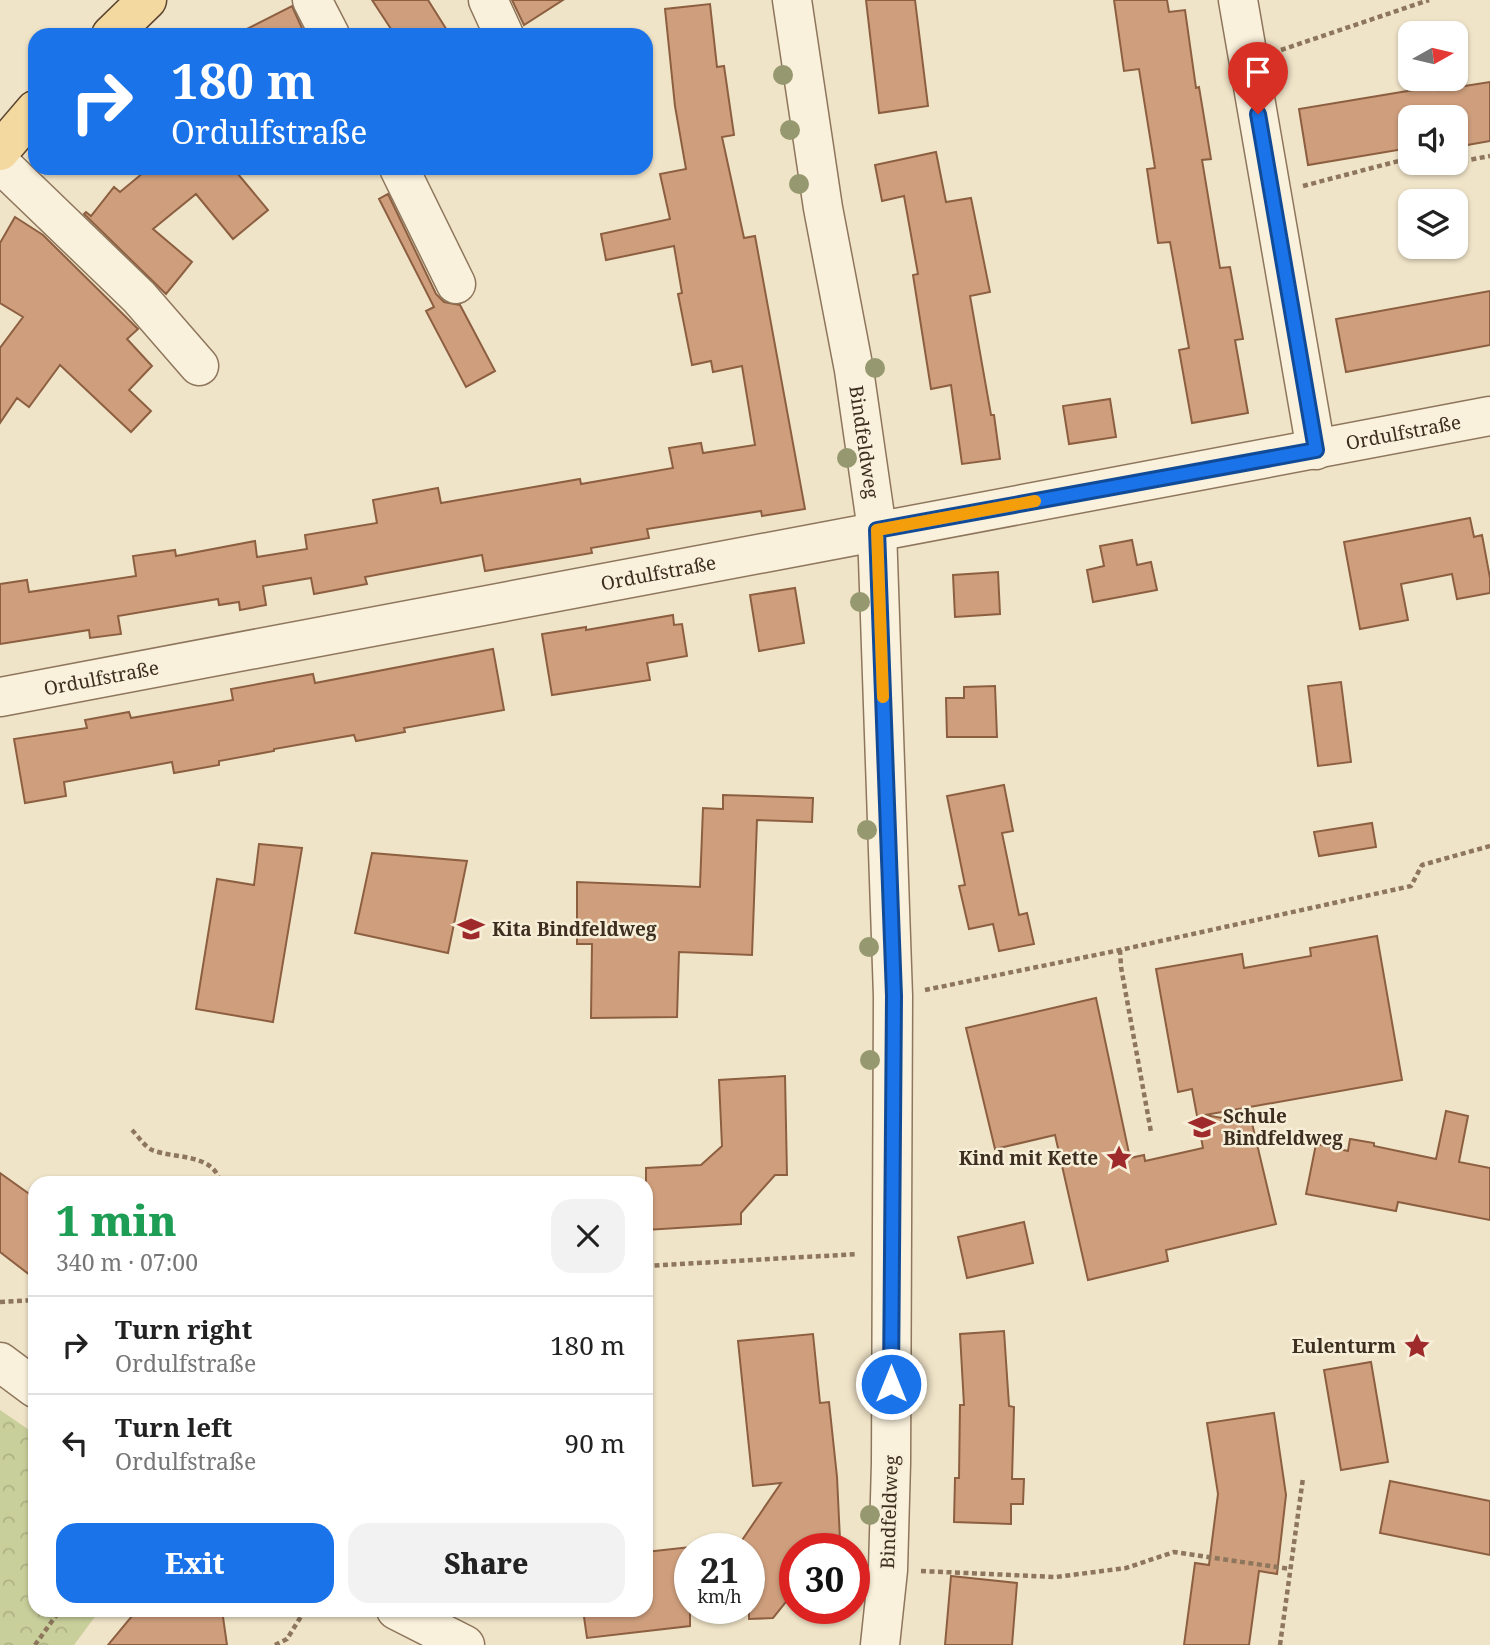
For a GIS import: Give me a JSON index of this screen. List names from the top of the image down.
{
  "streets": {
    "street": ["Ordulfstraße", "Bindfeldweg"]
  },
  "crossings": [
    ["Ordulfstraße", "Bindfeldweg"]
  ],
  "places": {
    "school or university": ["Kita Bindfeldweg", "Schule Bindfeldweg"],
    "place": ["Kind mit Kette", "Eulenturm"]
  },
  "north": "right",
  "page": {
    "turn": ["180 m", "Ordulfstraße"],
    "heading": ["1 min", "340 m · 07:00"],
    "list": [
      {
        "name": "Turn right",
        "note": "Ordulfstraße",
        "value": "180 m"
      },
      {
        "name": "Turn left",
        "note": "Ordulfstraße",
        "value": "90 m"
      }
    ],
    "buttons": ["Exit", "Share"],
    "speed": "21 km/h",
    "limit": "30"
  }
}
